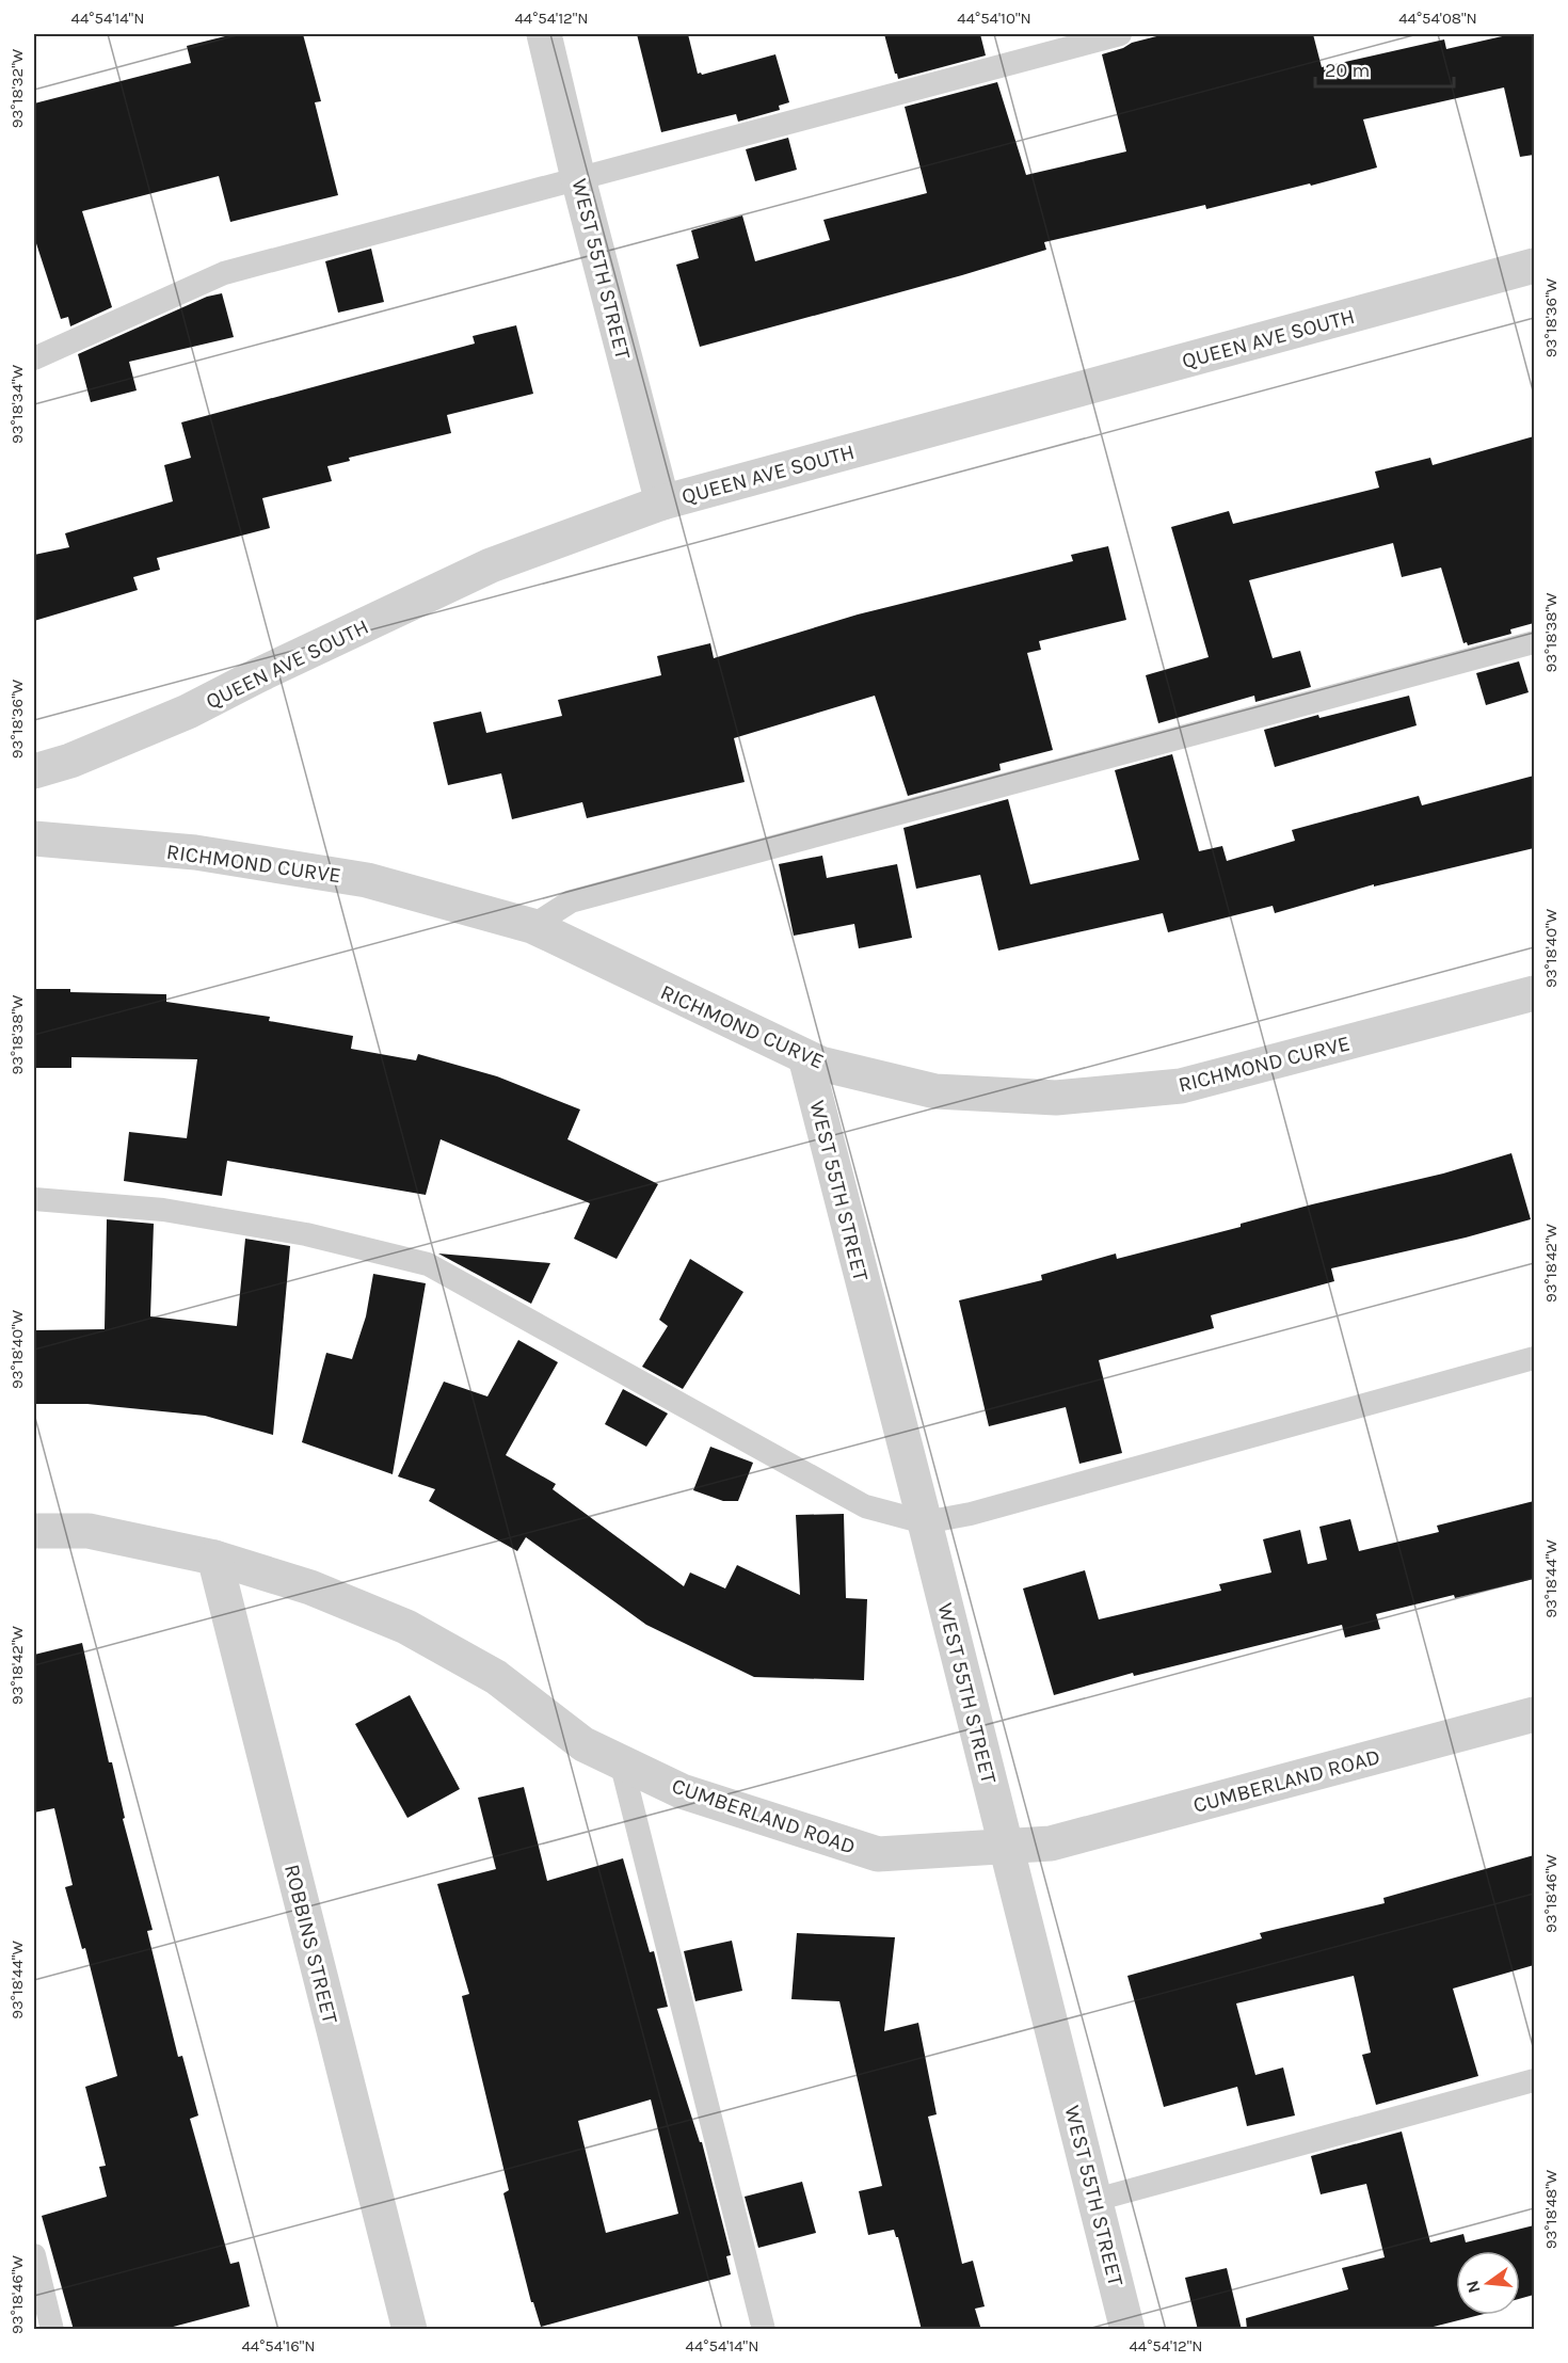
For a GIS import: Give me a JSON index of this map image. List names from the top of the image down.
{
  "streets": {
    "street": [
      "WEST 55TH STREET",
      "QUEEN AVE SOUTH",
      "RICHMOND CURVE",
      "CUMBERLAND ROAD",
      "ROBBINS STREET"
    ]
  },
  "crossings": [
    ["WEST 55TH STREET", "QUEEN AVE SOUTH"],
    ["WEST 55TH STREET", "RICHMOND CURVE"],
    ["WEST 55TH STREET", "CUMBERLAND ROAD"],
    ["CUMBERLAND ROAD", "ROBBINS STREET"]
  ],
  "scale_bar": "20 m",
  "north": "left",
  "coordinates": [
    "44°54'14\"N",
    "44°54'12\"N",
    "44°54'10\"N",
    "44°54'08\"N",
    "93°18'32\"W",
    "93°18'36\"W",
    "93°18'34\"W",
    "93°18'38\"W",
    "93°18'40\"W",
    "93°18'42\"W",
    "93°18'44\"W",
    "93°18'46\"W",
    "93°18'48\"W",
    "44°54'16\"N"
  ]
}
